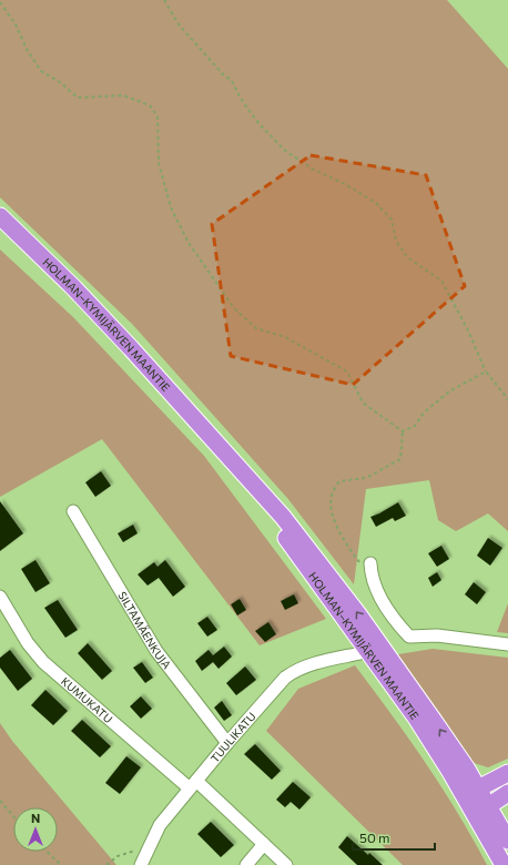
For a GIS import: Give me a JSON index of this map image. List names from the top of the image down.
{
  "streets": {
    "highway": ["HOLMAN–KYMIJÄRVEN MAANTIE"],
    "street": ["SILTAMÄENKUJA", "KUMUKATU", "TUULIKATU"]
  },
  "crossings": [
    ["SILTAMÄENKUJA", "TUULIKATU"],
    ["KUMUKATU", "TUULIKATU"]
  ],
  "scale_bar": "50 m",
  "north": "top"
}
